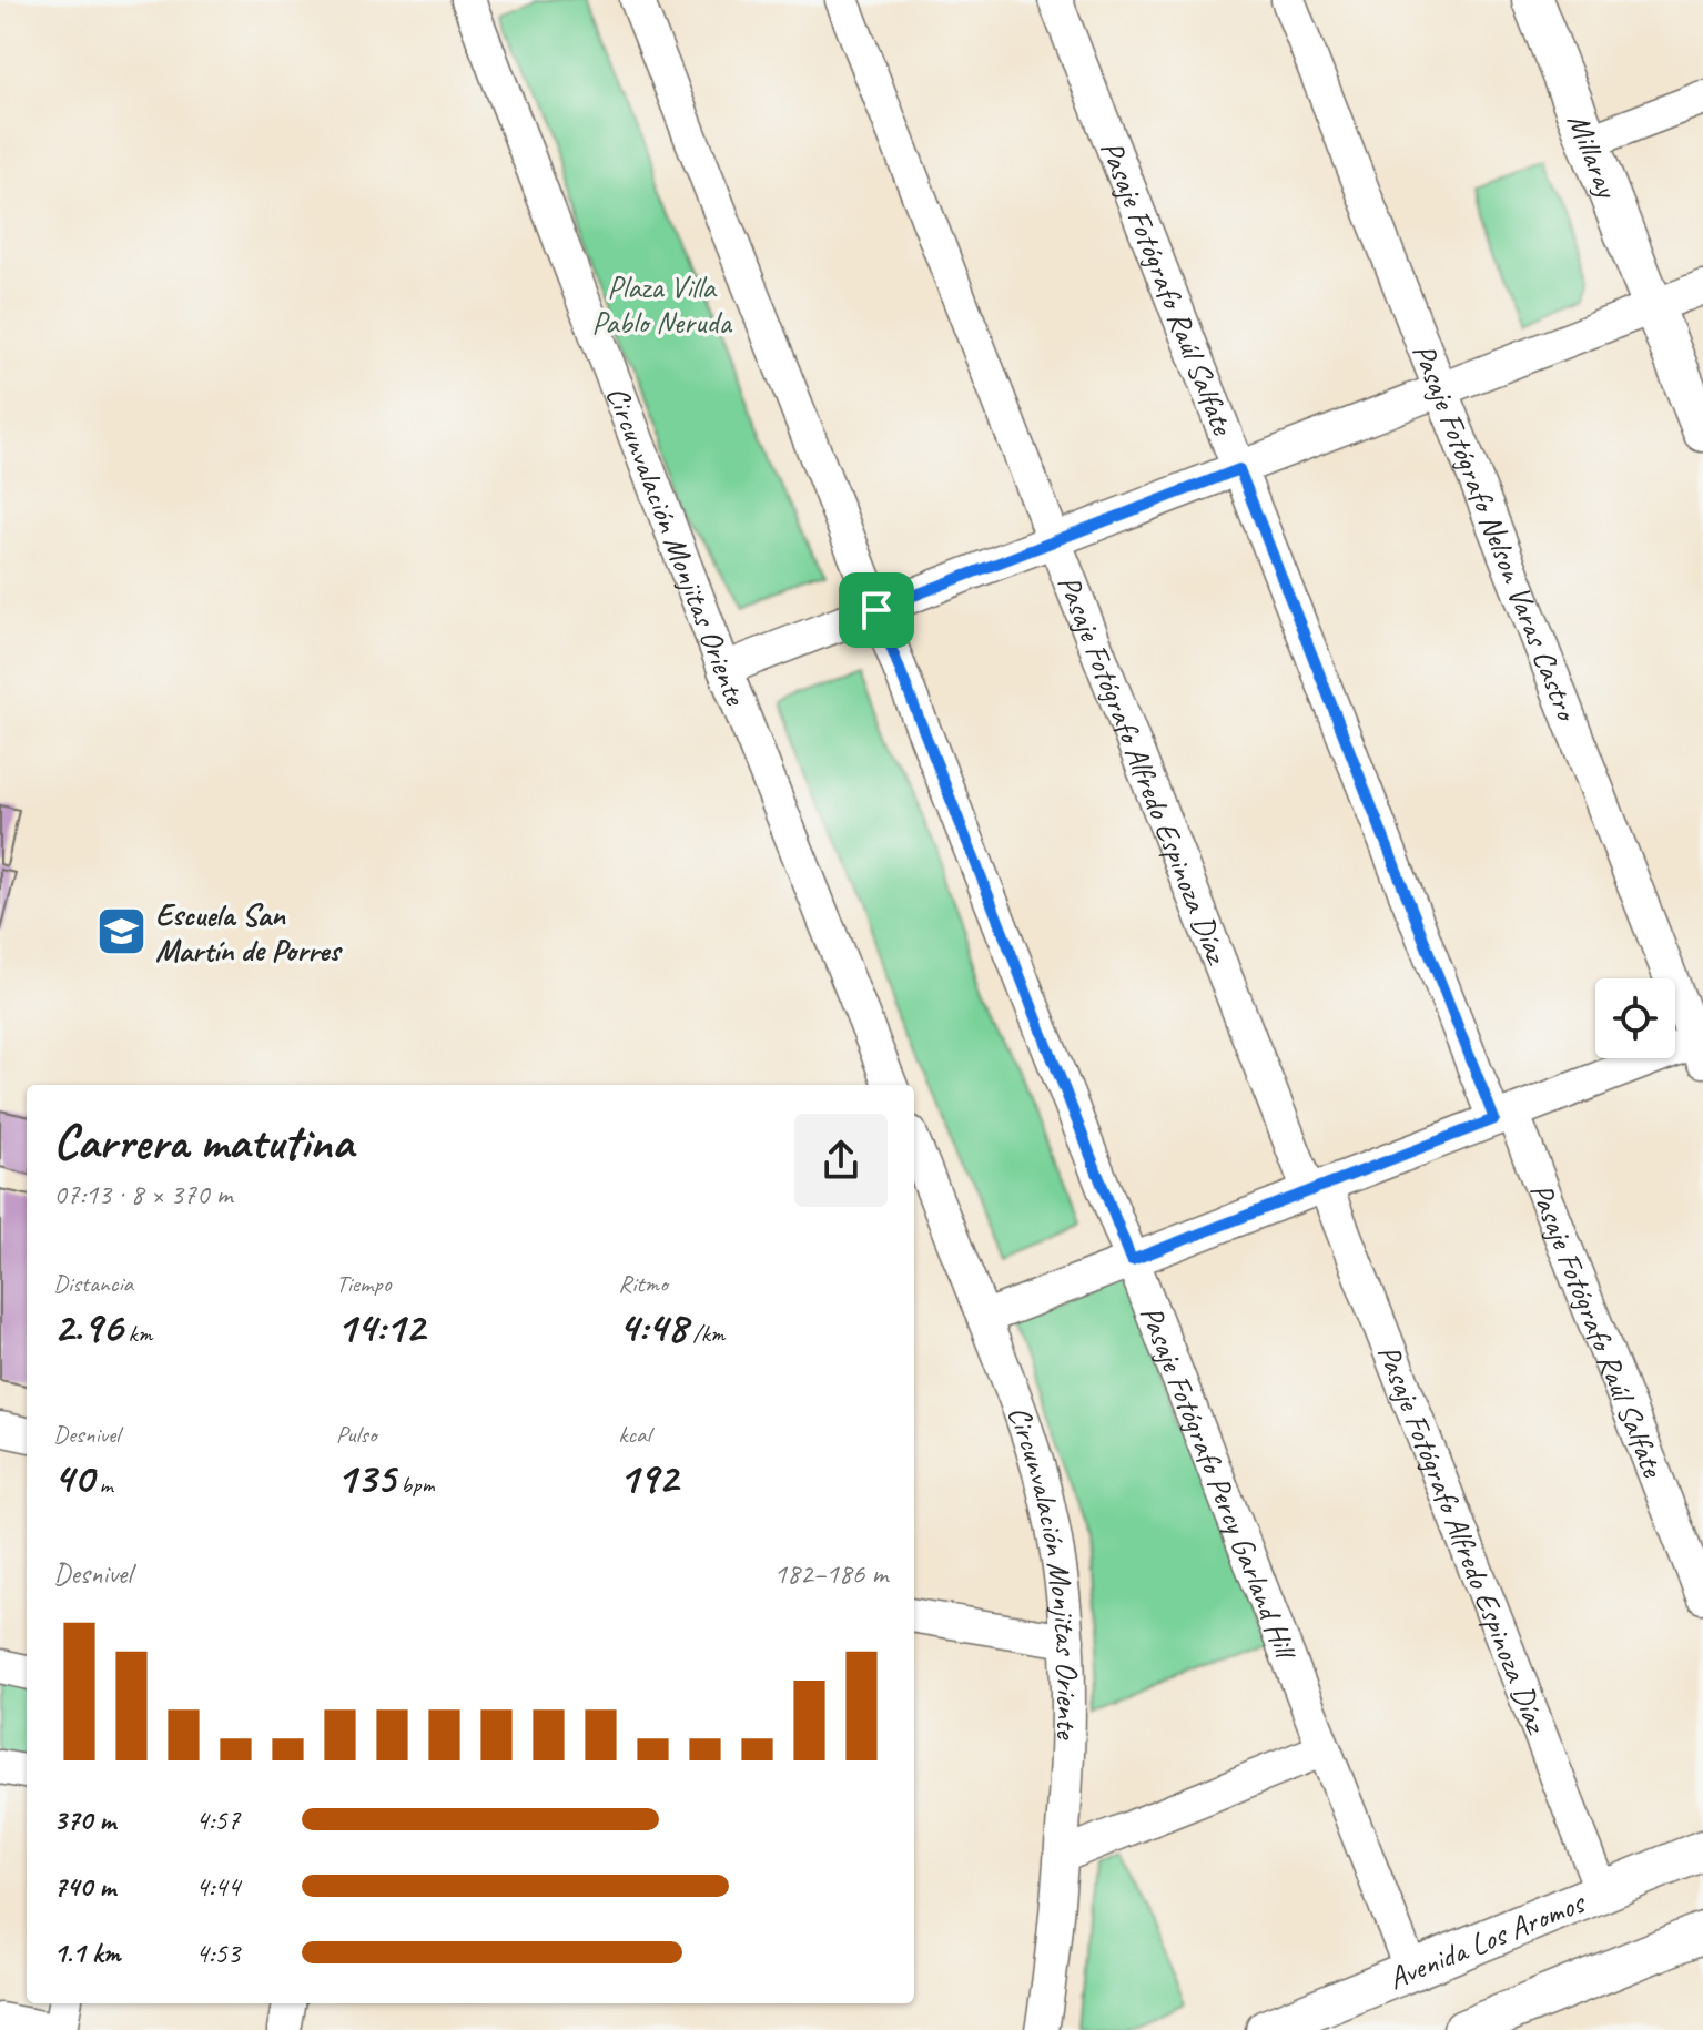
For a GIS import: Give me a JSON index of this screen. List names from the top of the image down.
{
  "streets": {
    "street": [
      "Millaray",
      "Pasaje Fotógrafo Raúl Salfate",
      "Pasaje Fotógrafo Nelson Varas Castro",
      "Circunvalación Monjitas Oriente",
      "Pasaje Fotógrafo Alfredo Espinoza Díaz",
      "Pasaje Fotógrafo Percy Garland Hill",
      "Avenida Los Aromos"
    ]
  },
  "crossings": [
    ["Pasaje Fotógrafo Alfredo Espinoza Díaz", "Avenida Los Aromos"],
    ["Pasaje Fotógrafo Percy Garland Hill", "Avenida Los Aromos"]
  ],
  "parks": ["Plaza Villa Pablo Neruda"],
  "places": {
    "school or university": ["Escuela San Martín de Porres"]
  },
  "page": {
    "heading": ["Carrera matutina", "07:13 · 8 × 370 m"],
    "stats": [
      ["Distancia", "2.96 km"],
      ["Tiempo", "14:12"],
      ["Ritmo", "4:48 /km"],
      ["Desnivel", "40 m"],
      ["Pulso", "135 bpm"],
      ["kcal", "192"]
    ],
    "chart": ["Desnivel", "182–186 m"],
    "list": [
      {
        "name": "370 m",
        "note": "4:57"
      },
      {
        "name": "740 m",
        "note": "4:44"
      },
      {
        "name": "1.1 km",
        "note": "4:53"
      }
    ]
  }
}
